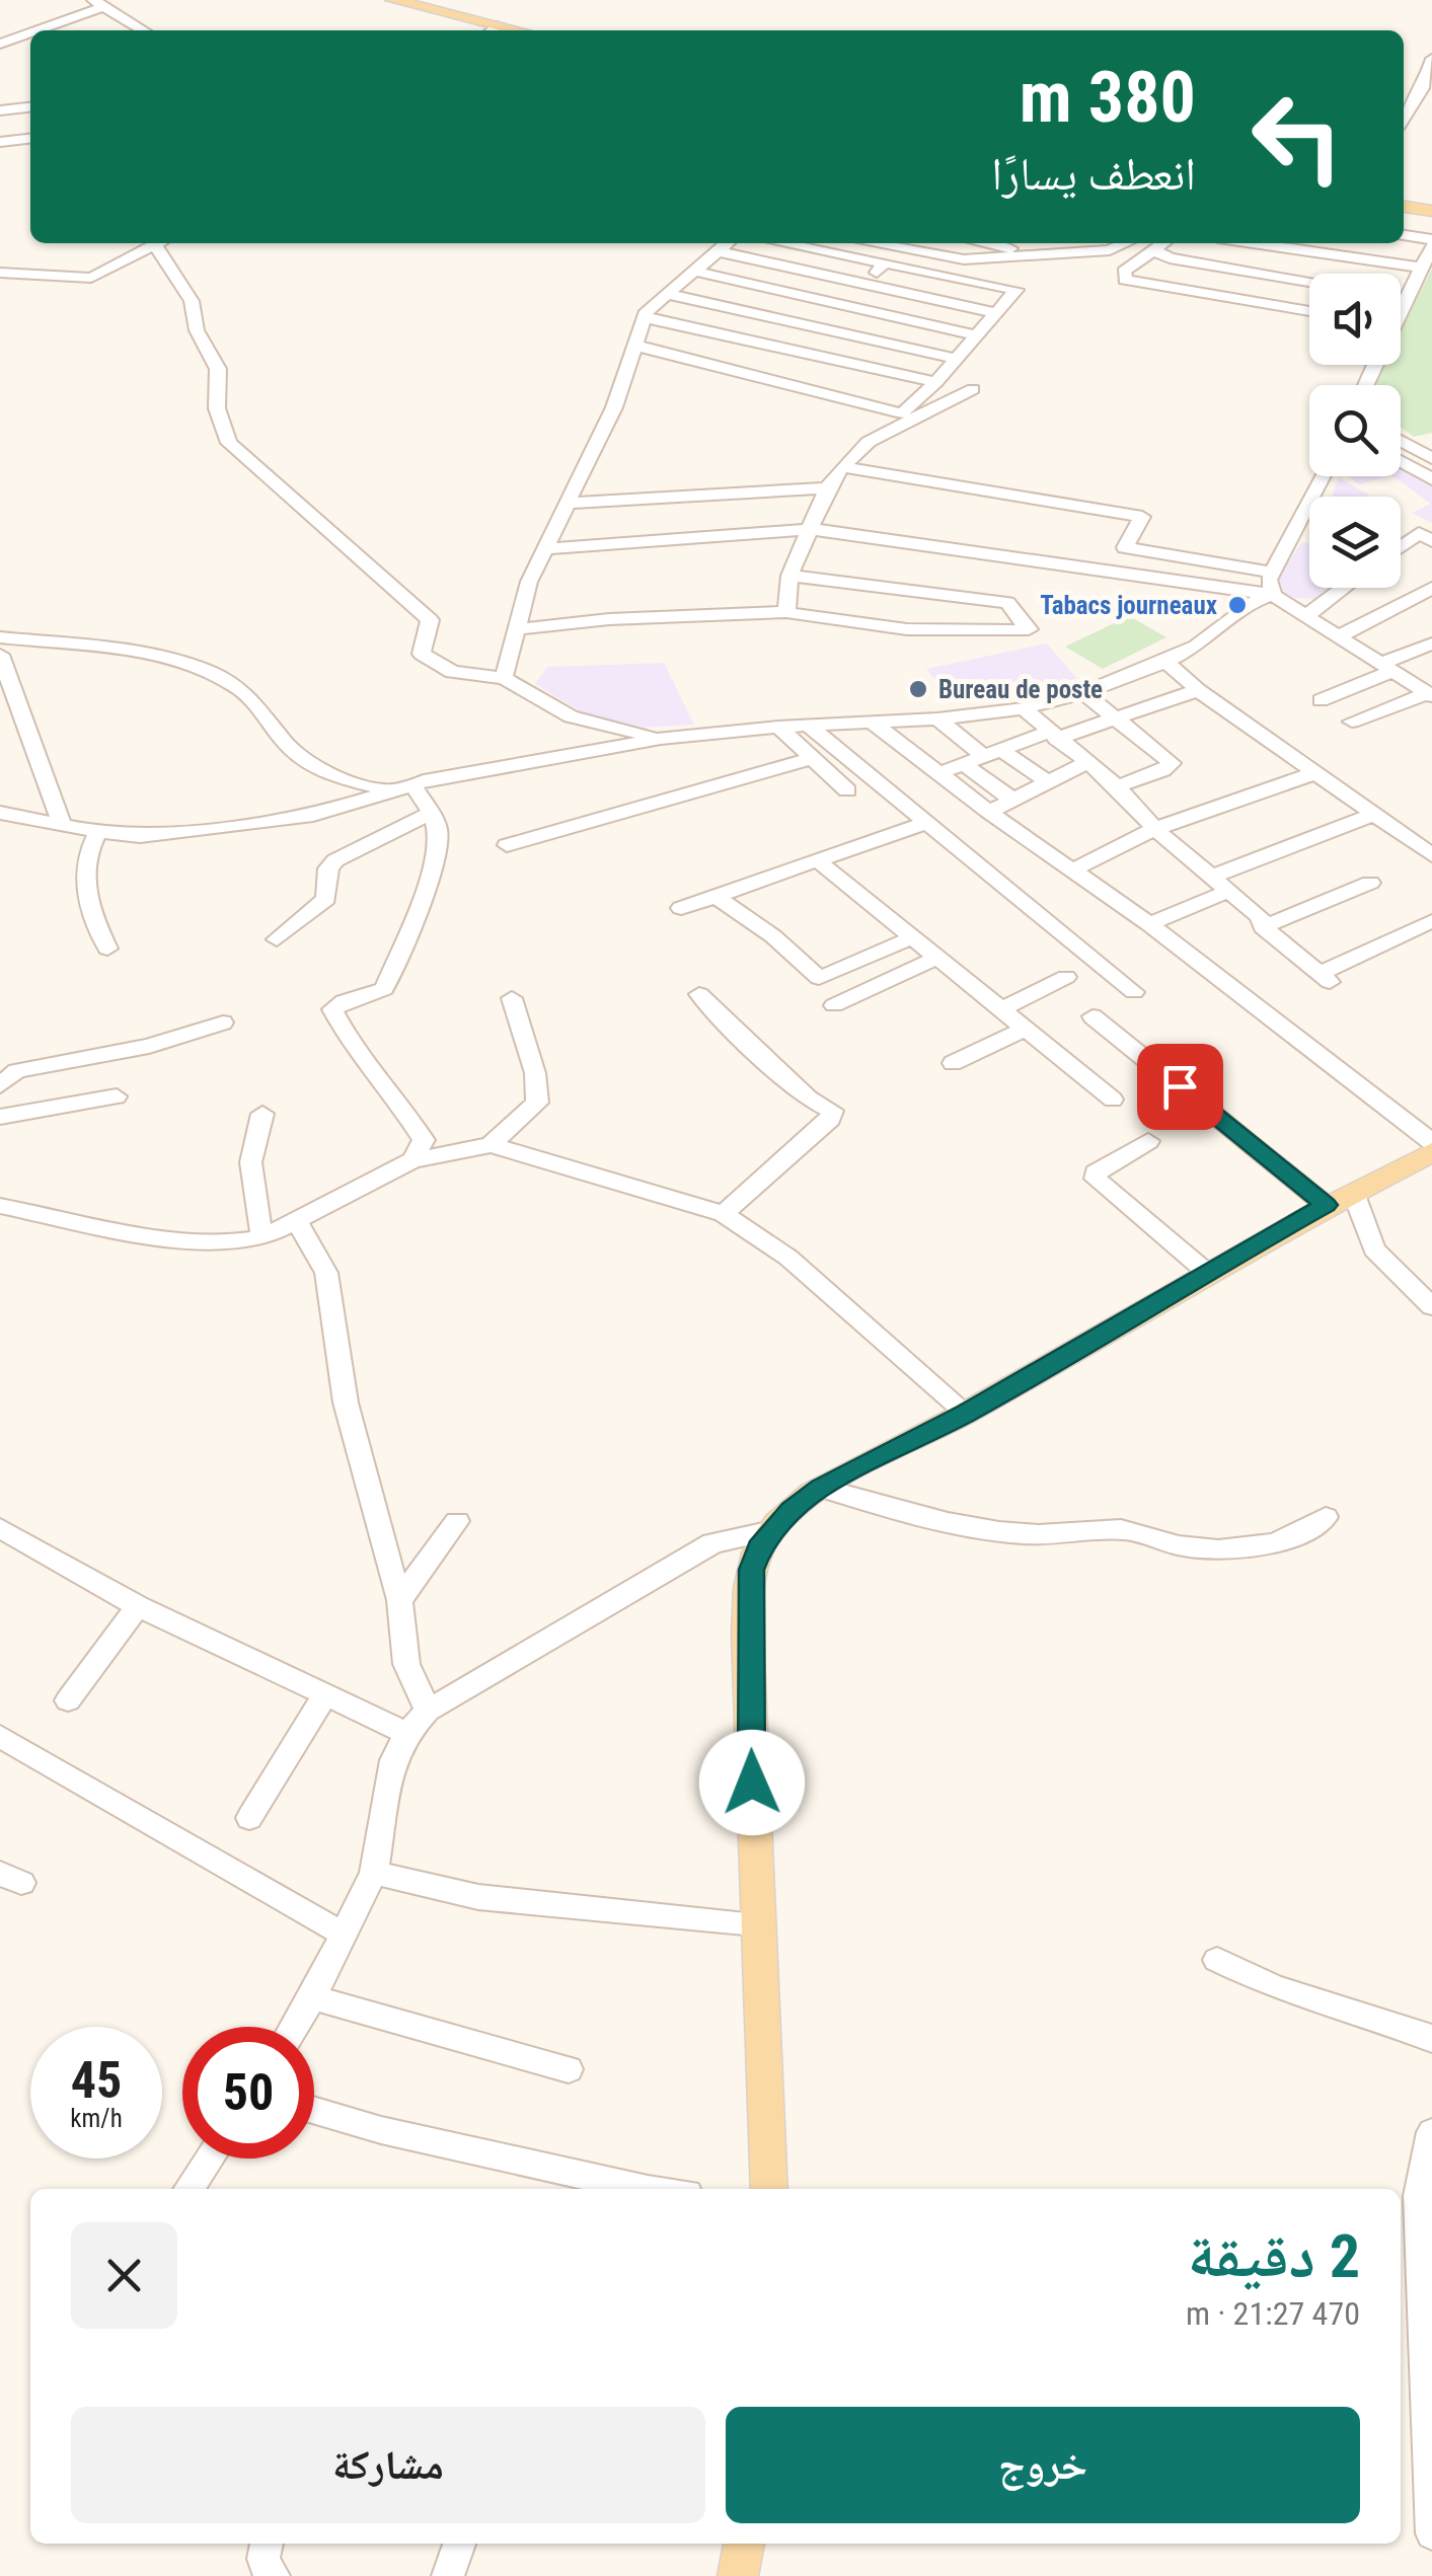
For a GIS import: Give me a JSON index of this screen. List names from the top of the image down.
{
  "places": ["Tabacs journeaux", "Bureau de poste"],
  "page": {
    "turn": ["380 m", "انعطف يسارًا"],
    "speed": "45 km/h",
    "limit": "50",
    "heading": ["2 دقيقة", "470 m · 21:27"],
    "buttons": ["خروج", "مشاركة"]
  }
}
